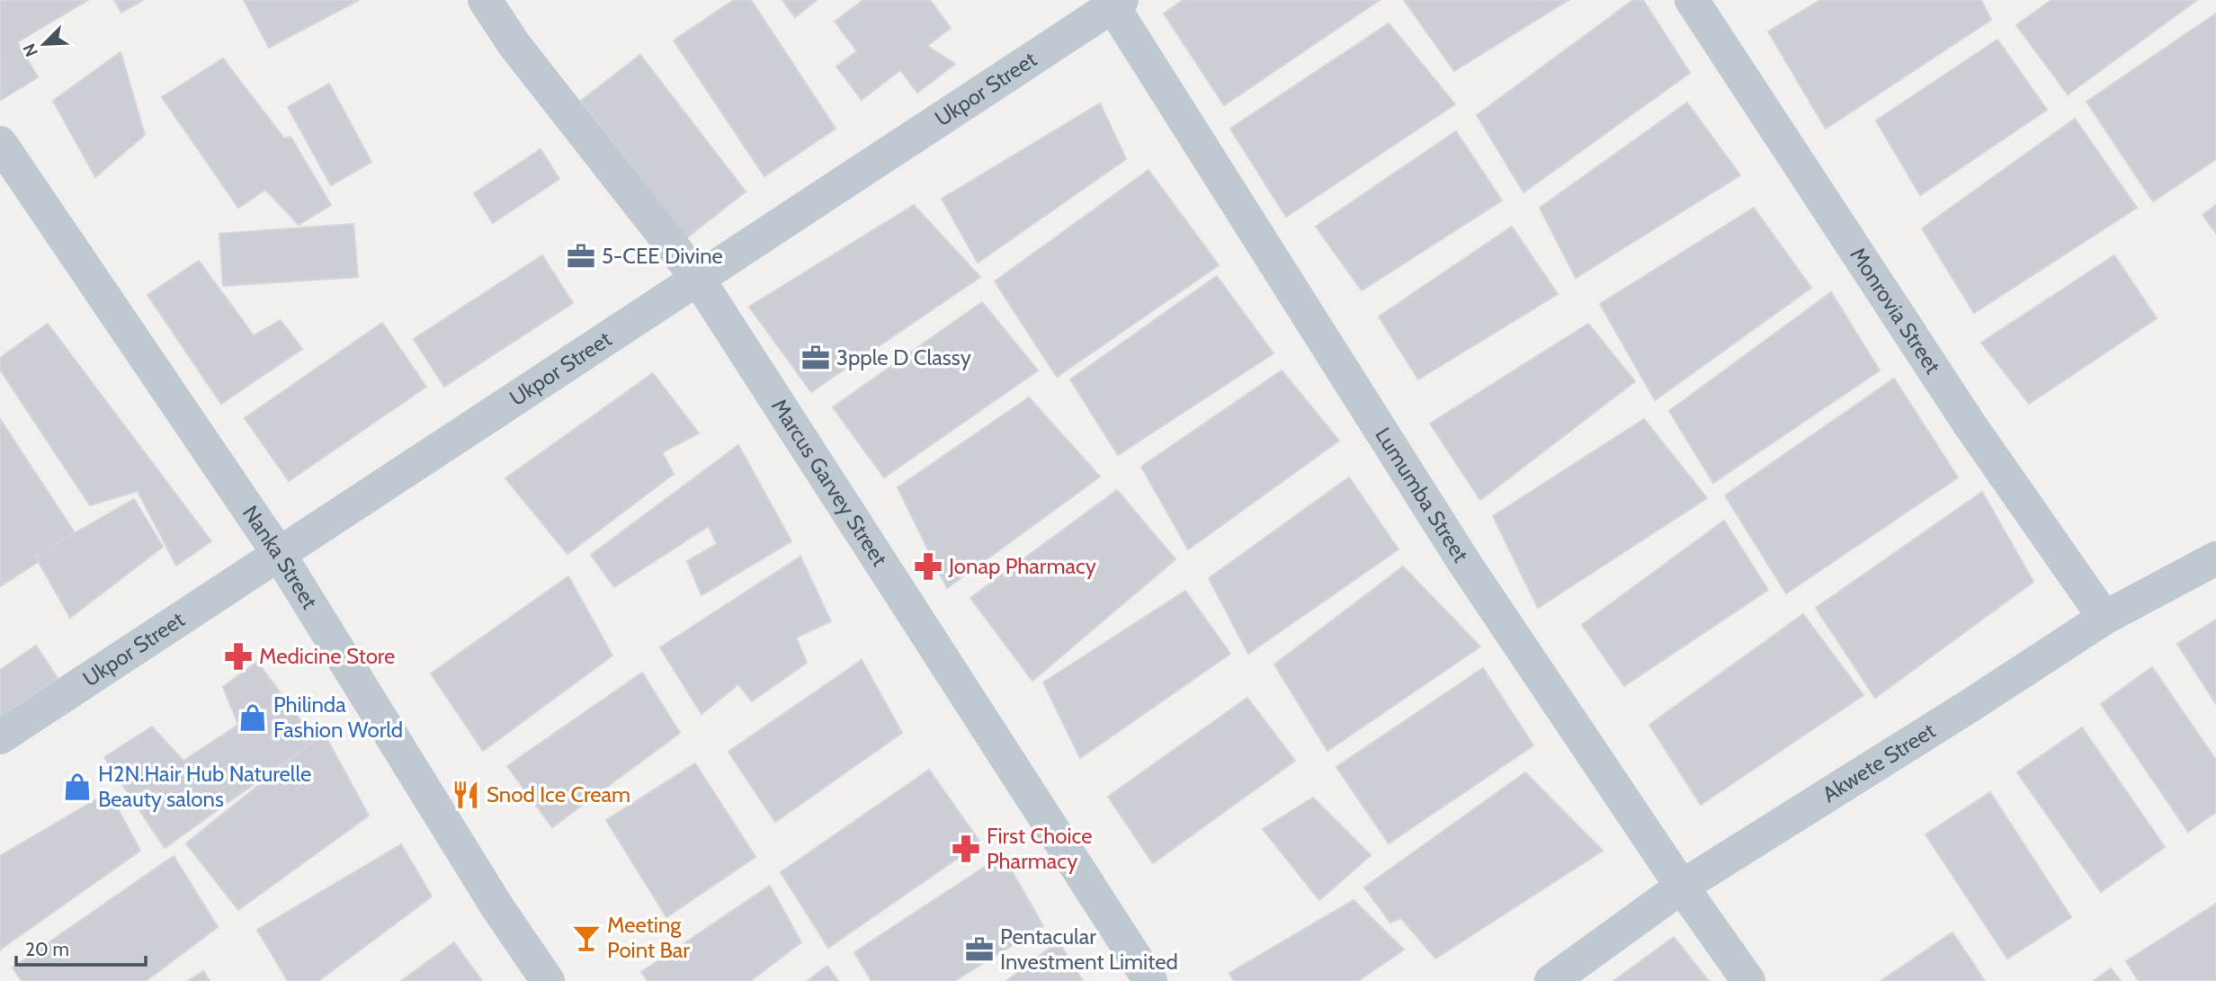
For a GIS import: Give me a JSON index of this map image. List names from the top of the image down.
{
  "streets": {
    "street": [
      "Ukpor Street",
      "Monrovia Street",
      "Marcus Garvey Street",
      "Lumumba Street",
      "Nanka Street",
      "Akwete Street"
    ]
  },
  "crossings": [
    ["Ukpor Street", "Marcus Garvey Street"],
    ["Ukpor Street", "Lumumba Street"],
    ["Ukpor Street", "Nanka Street"],
    ["Monrovia Street", "Akwete Street"],
    ["Lumumba Street", "Akwete Street"]
  ],
  "places": {
    "office": ["5-CEE Divine", "3pple D Classy", "Pentacular Investment Limited"],
    "pharmacy": ["Jonap Pharmacy", "Medicine Store", "First Choice Pharmacy"],
    "shop": ["Philinda Fashion World", "H2N.Hair Hub Naturelle Beauty salons"],
    "restaurant": ["Snod Ice Cream"],
    "bar": ["Meeting Point Bar"]
  },
  "scale_bar": "20 m",
  "north": "bottom left"
}
